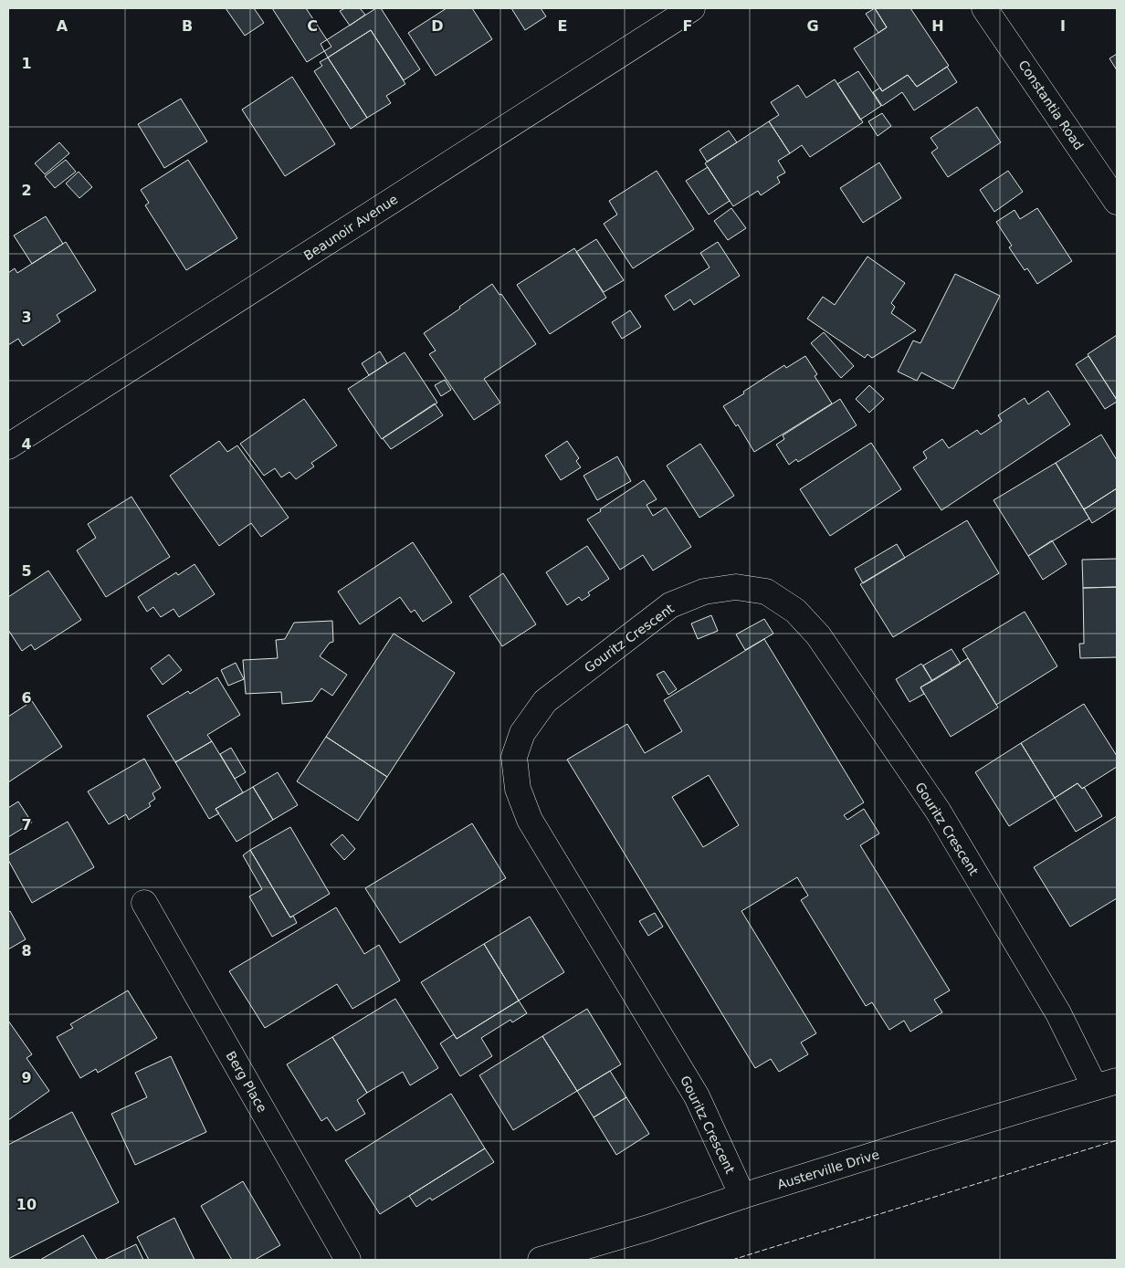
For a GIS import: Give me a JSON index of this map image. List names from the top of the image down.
{
  "streets": {
    "street": [
      "Constantia Road",
      "Beaunoir Avenue",
      "Gouritz Crescent",
      "Berg Place",
      "Austerville Drive"
    ]
  },
  "crossings": [
    ["Gouritz Crescent", "Austerville Drive"]
  ],
  "grid": {
    "columns": [
      "A",
      "B",
      "C",
      "D",
      "E",
      "F",
      "G",
      "H",
      "I"
    ],
    "rows": [
      "1",
      "2",
      "3",
      "4",
      "5",
      "6",
      "7",
      "8",
      "9",
      "10"
    ]
  }
}
